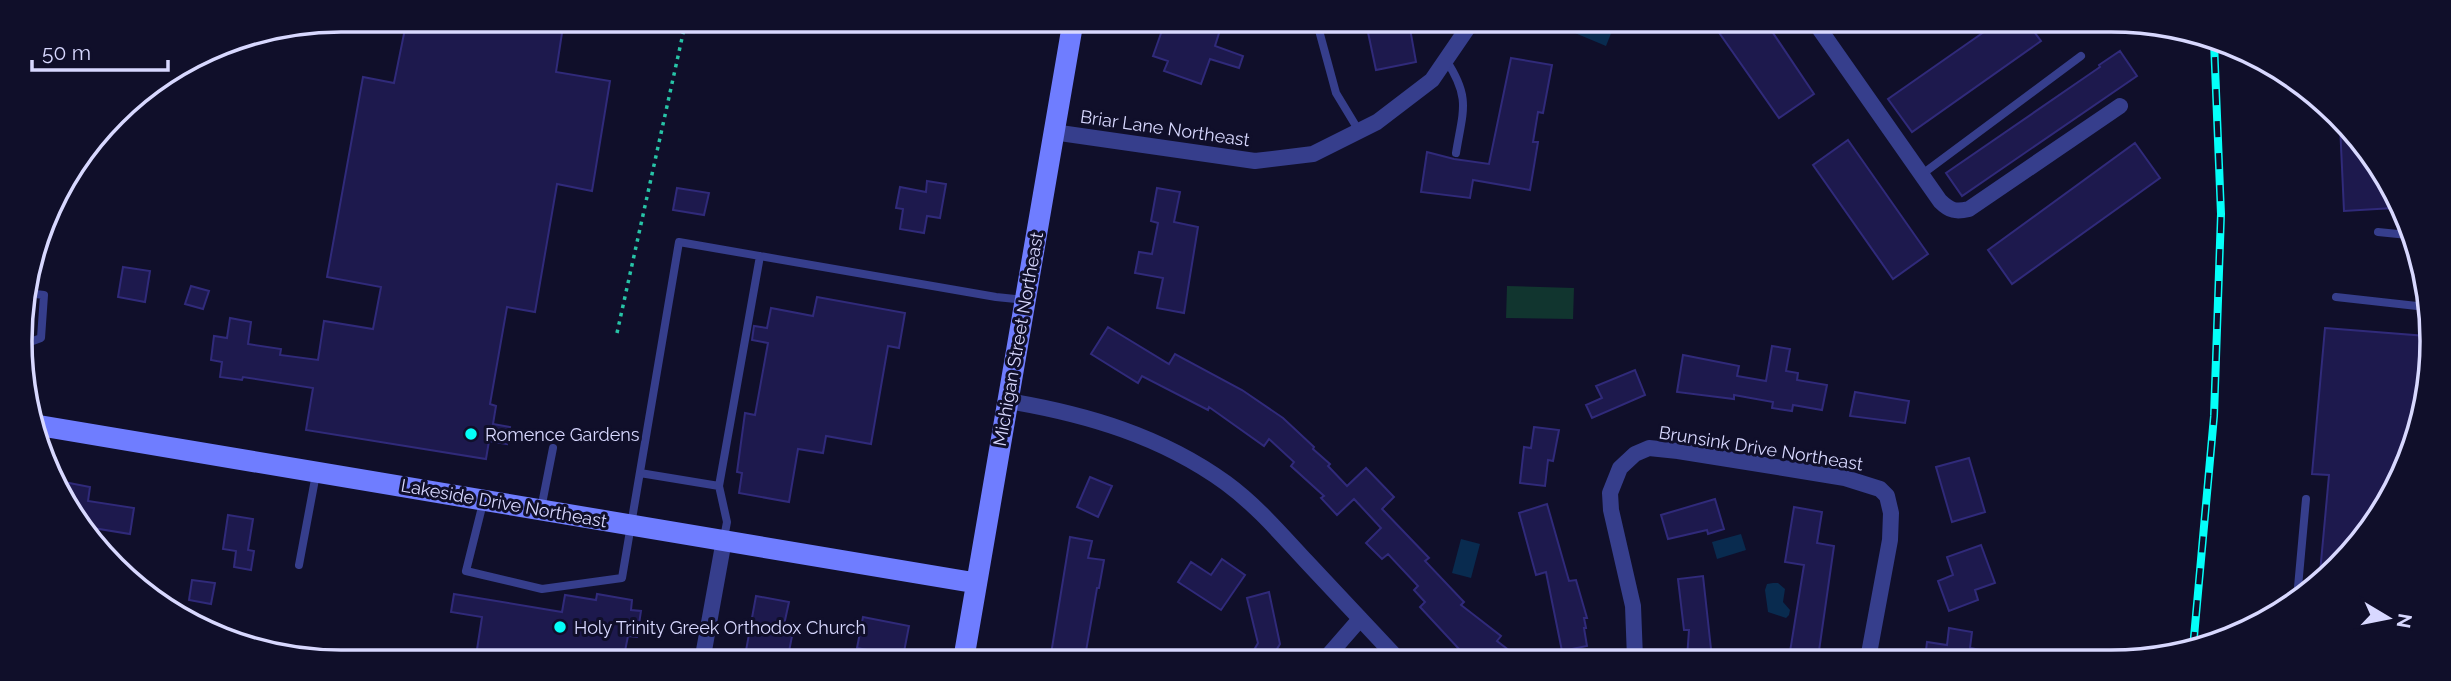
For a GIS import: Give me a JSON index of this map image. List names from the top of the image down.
{
  "streets": {
    "street": [
      "Briar Lane Northeast",
      "Michigan Street Northeast",
      "Brunsink Drive Northeast",
      "Lakeside Drive Northeast"
    ]
  },
  "crossings": [
    ["Briar Lane Northeast", "Michigan Street Northeast"],
    ["Michigan Street Northeast", "Lakeside Drive Northeast"]
  ],
  "places": ["Romence Gardens", "Holy Trinity Greek Orthodox Church"],
  "scale_bar": "50 m",
  "north": "right"
}
